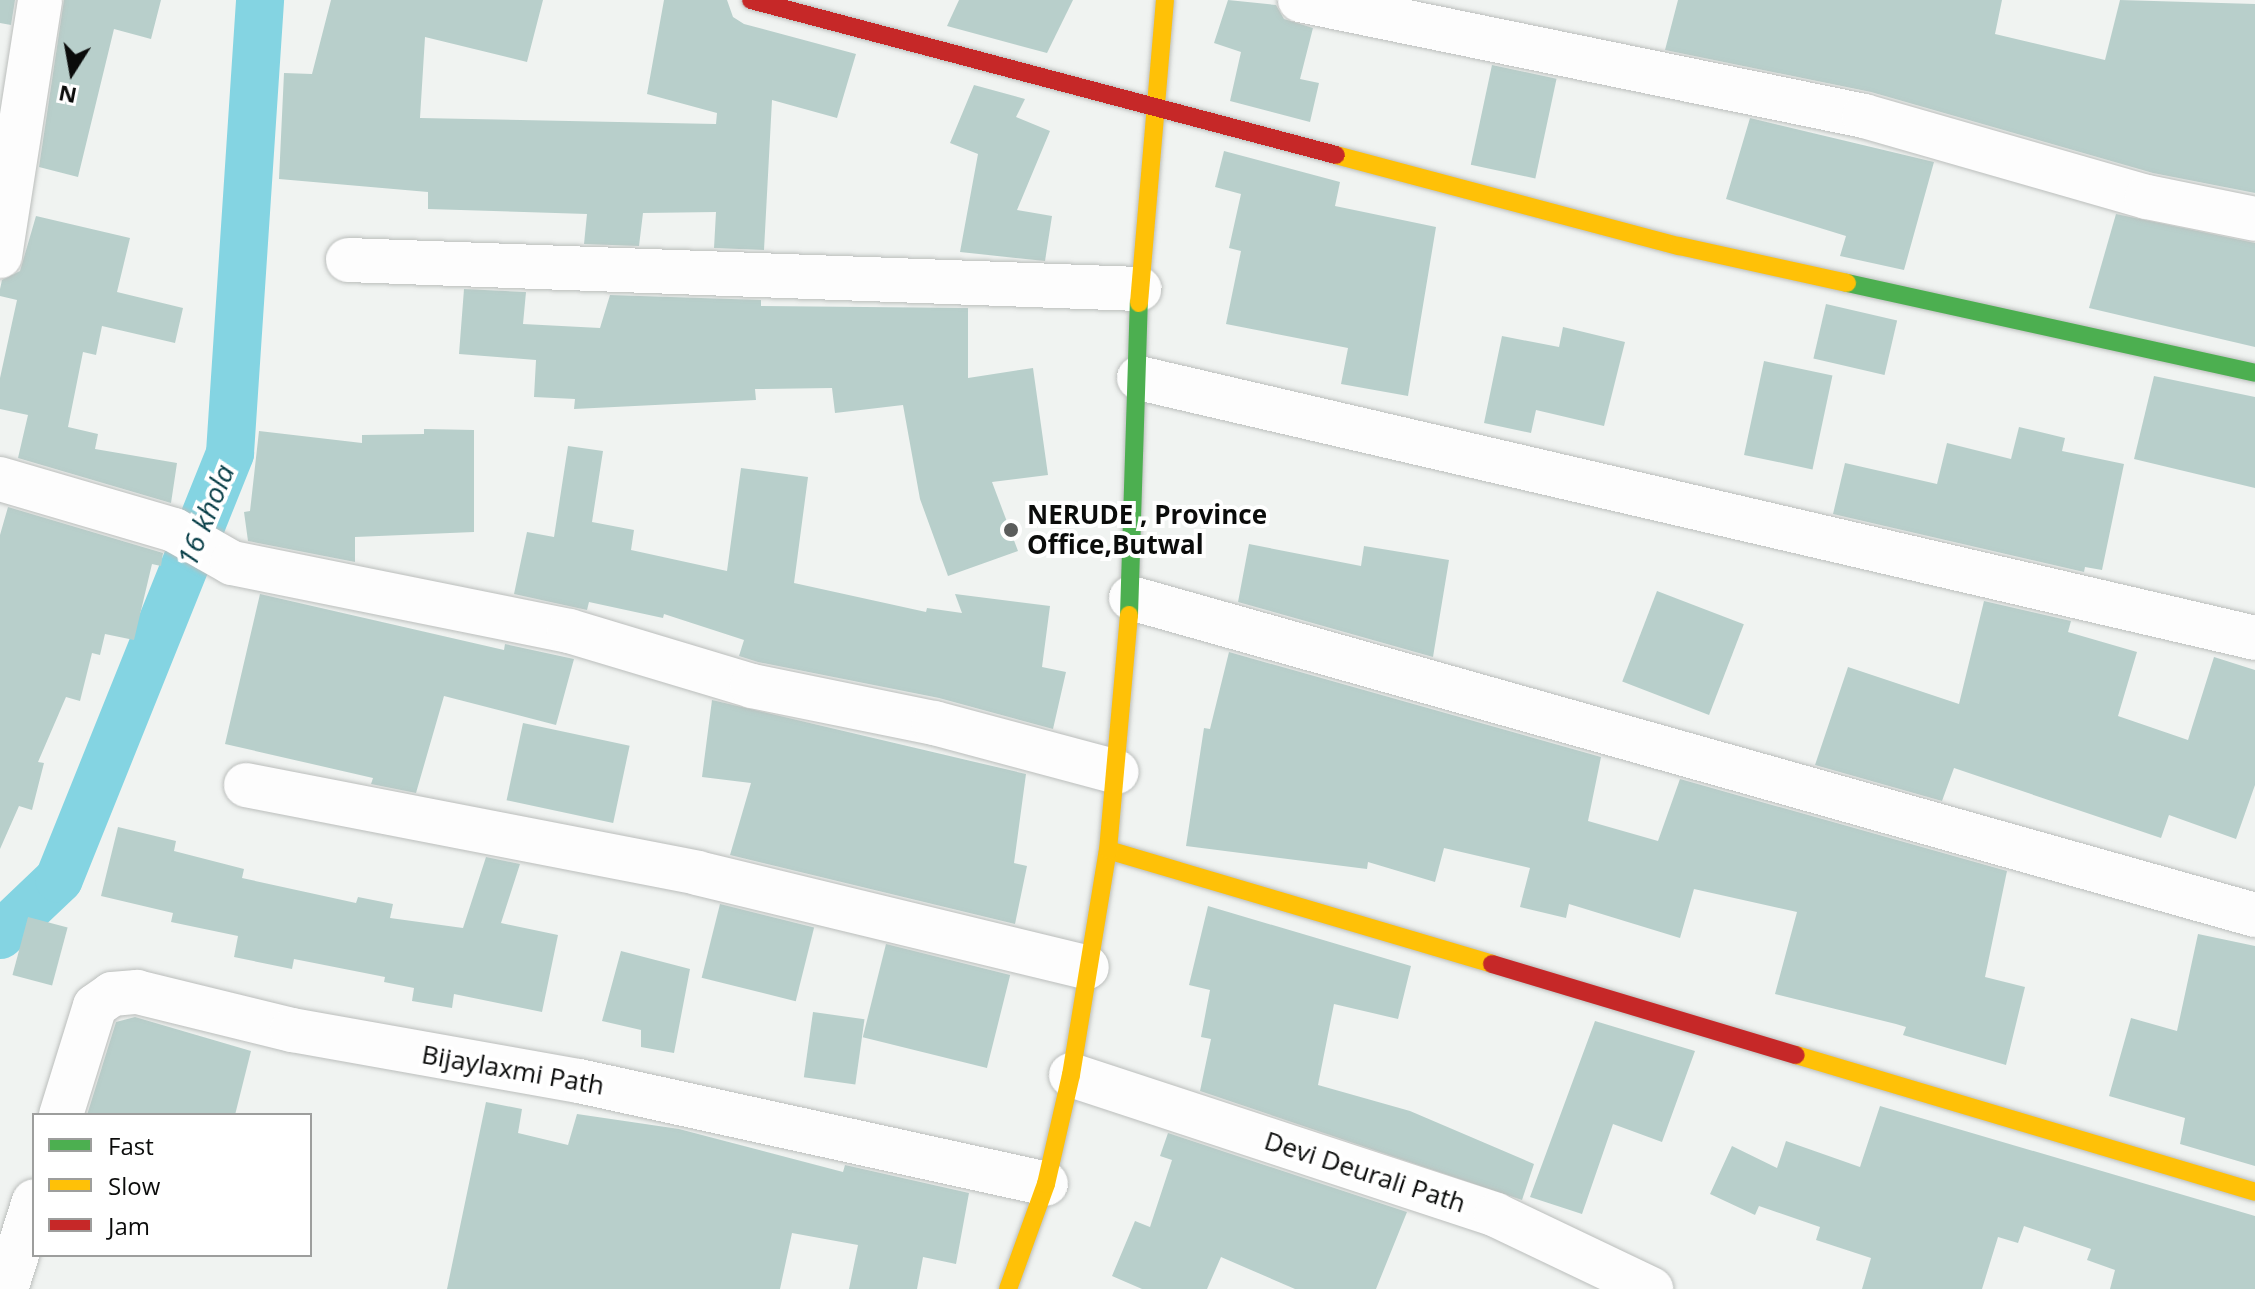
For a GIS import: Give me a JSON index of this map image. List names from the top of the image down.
{
  "streets": {
    "street": ["Bijaylaxmi Path", "Devi Deurali Path"]
  },
  "water": ["16 khola"],
  "places": ["NERUDE , Province Office,Butwal"],
  "legend": ["Fast", "Slow", "Jam"],
  "north": "bottom"
}
